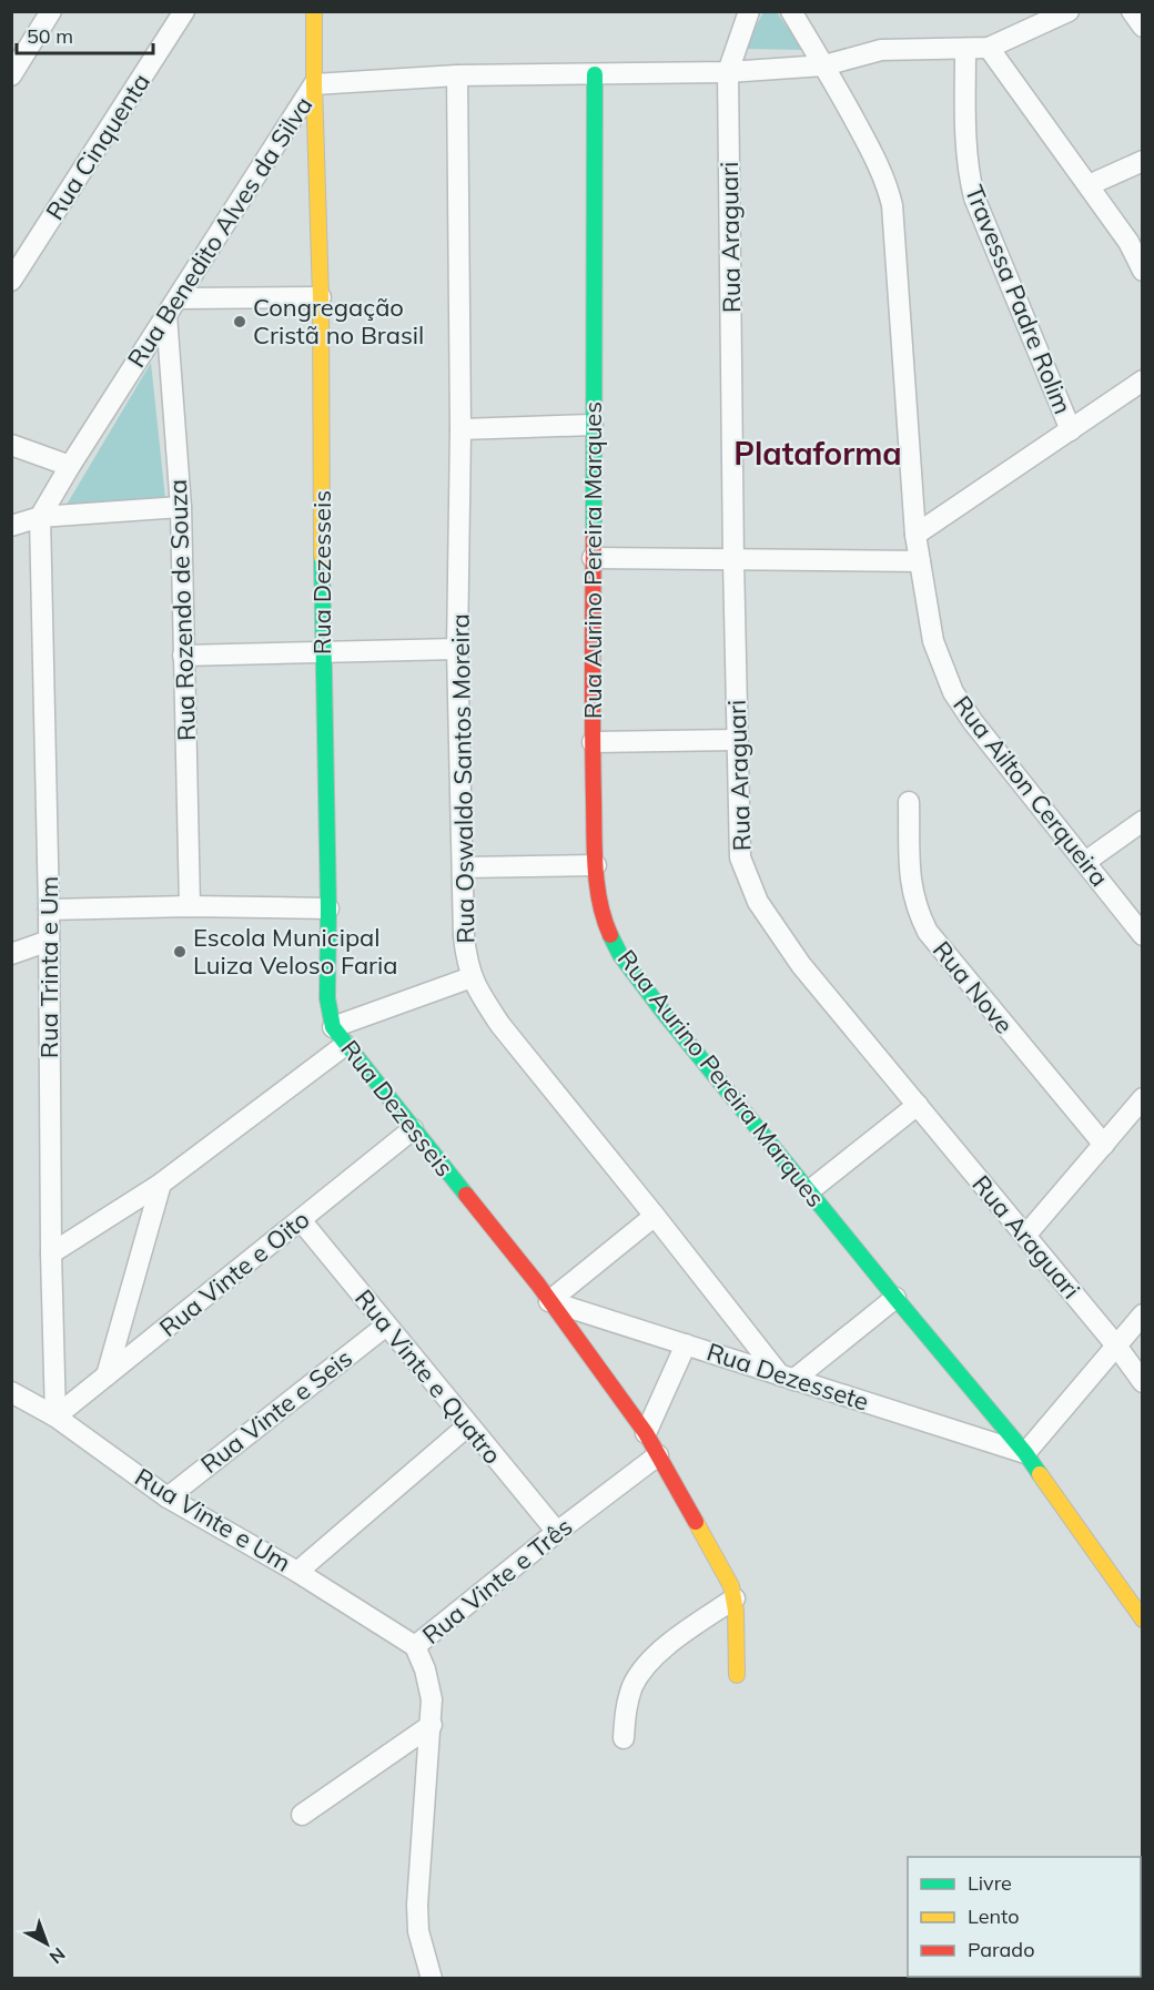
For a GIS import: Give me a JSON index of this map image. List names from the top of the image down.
{
  "streets": {
    "street": [
      "Rua Cinquenta",
      "Rua Benedito Alves da Silva",
      "Rua Araguari",
      "Travessa Padre Rolim",
      "Rua Aurino Pereira Marques",
      "Rua Dezesseis",
      "Rua Rozendo de Souza",
      "Rua Oswaldo Santos Moreira",
      "Rua Ailton Cerqueira",
      "Rua Trinta e Um",
      "Rua Nove",
      "Rua Vinte e Oito",
      "Rua Vinte e Quatro",
      "Rua Dezessete",
      "Rua Vinte e Seis",
      "Rua Vinte e Um",
      "Rua Vinte e Três"
    ]
  },
  "crossings": [
    ["Rua Benedito Alves da Silva", "Rua Araguari"],
    ["Rua Benedito Alves da Silva", "Travessa Padre Rolim"],
    ["Rua Benedito Alves da Silva", "Rua Aurino Pereira Marques"],
    ["Rua Benedito Alves da Silva", "Rua Dezesseis"],
    ["Rua Benedito Alves da Silva", "Rua Rozendo de Souza"],
    ["Rua Benedito Alves da Silva", "Rua Oswaldo Santos Moreira"],
    ["Rua Benedito Alves da Silva", "Rua Ailton Cerqueira"],
    ["Rua Benedito Alves da Silva", "Rua Trinta e Um"],
    ["Rua Aurino Pereira Marques", "Rua Dezessete"],
    ["Rua Dezesseis", "Rua Vinte e Oito"],
    ["Rua Dezesseis", "Rua Dezessete"],
    ["Rua Dezesseis", "Rua Vinte e Três"],
    ["Rua Oswaldo Santos Moreira", "Rua Dezessete"],
    ["Rua Trinta e Um", "Rua Vinte e Oito"],
    ["Rua Trinta e Um", "Rua Vinte e Um"],
    ["Rua Vinte e Oito", "Rua Vinte e Quatro"],
    ["Rua Vinte e Oito", "Rua Vinte e Um"],
    ["Rua Vinte e Quatro", "Rua Vinte e Seis"],
    ["Rua Vinte e Quatro", "Rua Vinte e Três"],
    ["Rua Vinte e Seis", "Rua Vinte e Um"],
    ["Rua Vinte e Um", "Rua Vinte e Três"]
  ],
  "districts": ["Plataforma"],
  "places": ["Congregação Cristã no Brasil", "Escola Municipal Luiza Veloso Faria"],
  "legend": ["Livre", "Lento", "Parado"],
  "scale_bar": "50 m",
  "north": "bottom right"
}
